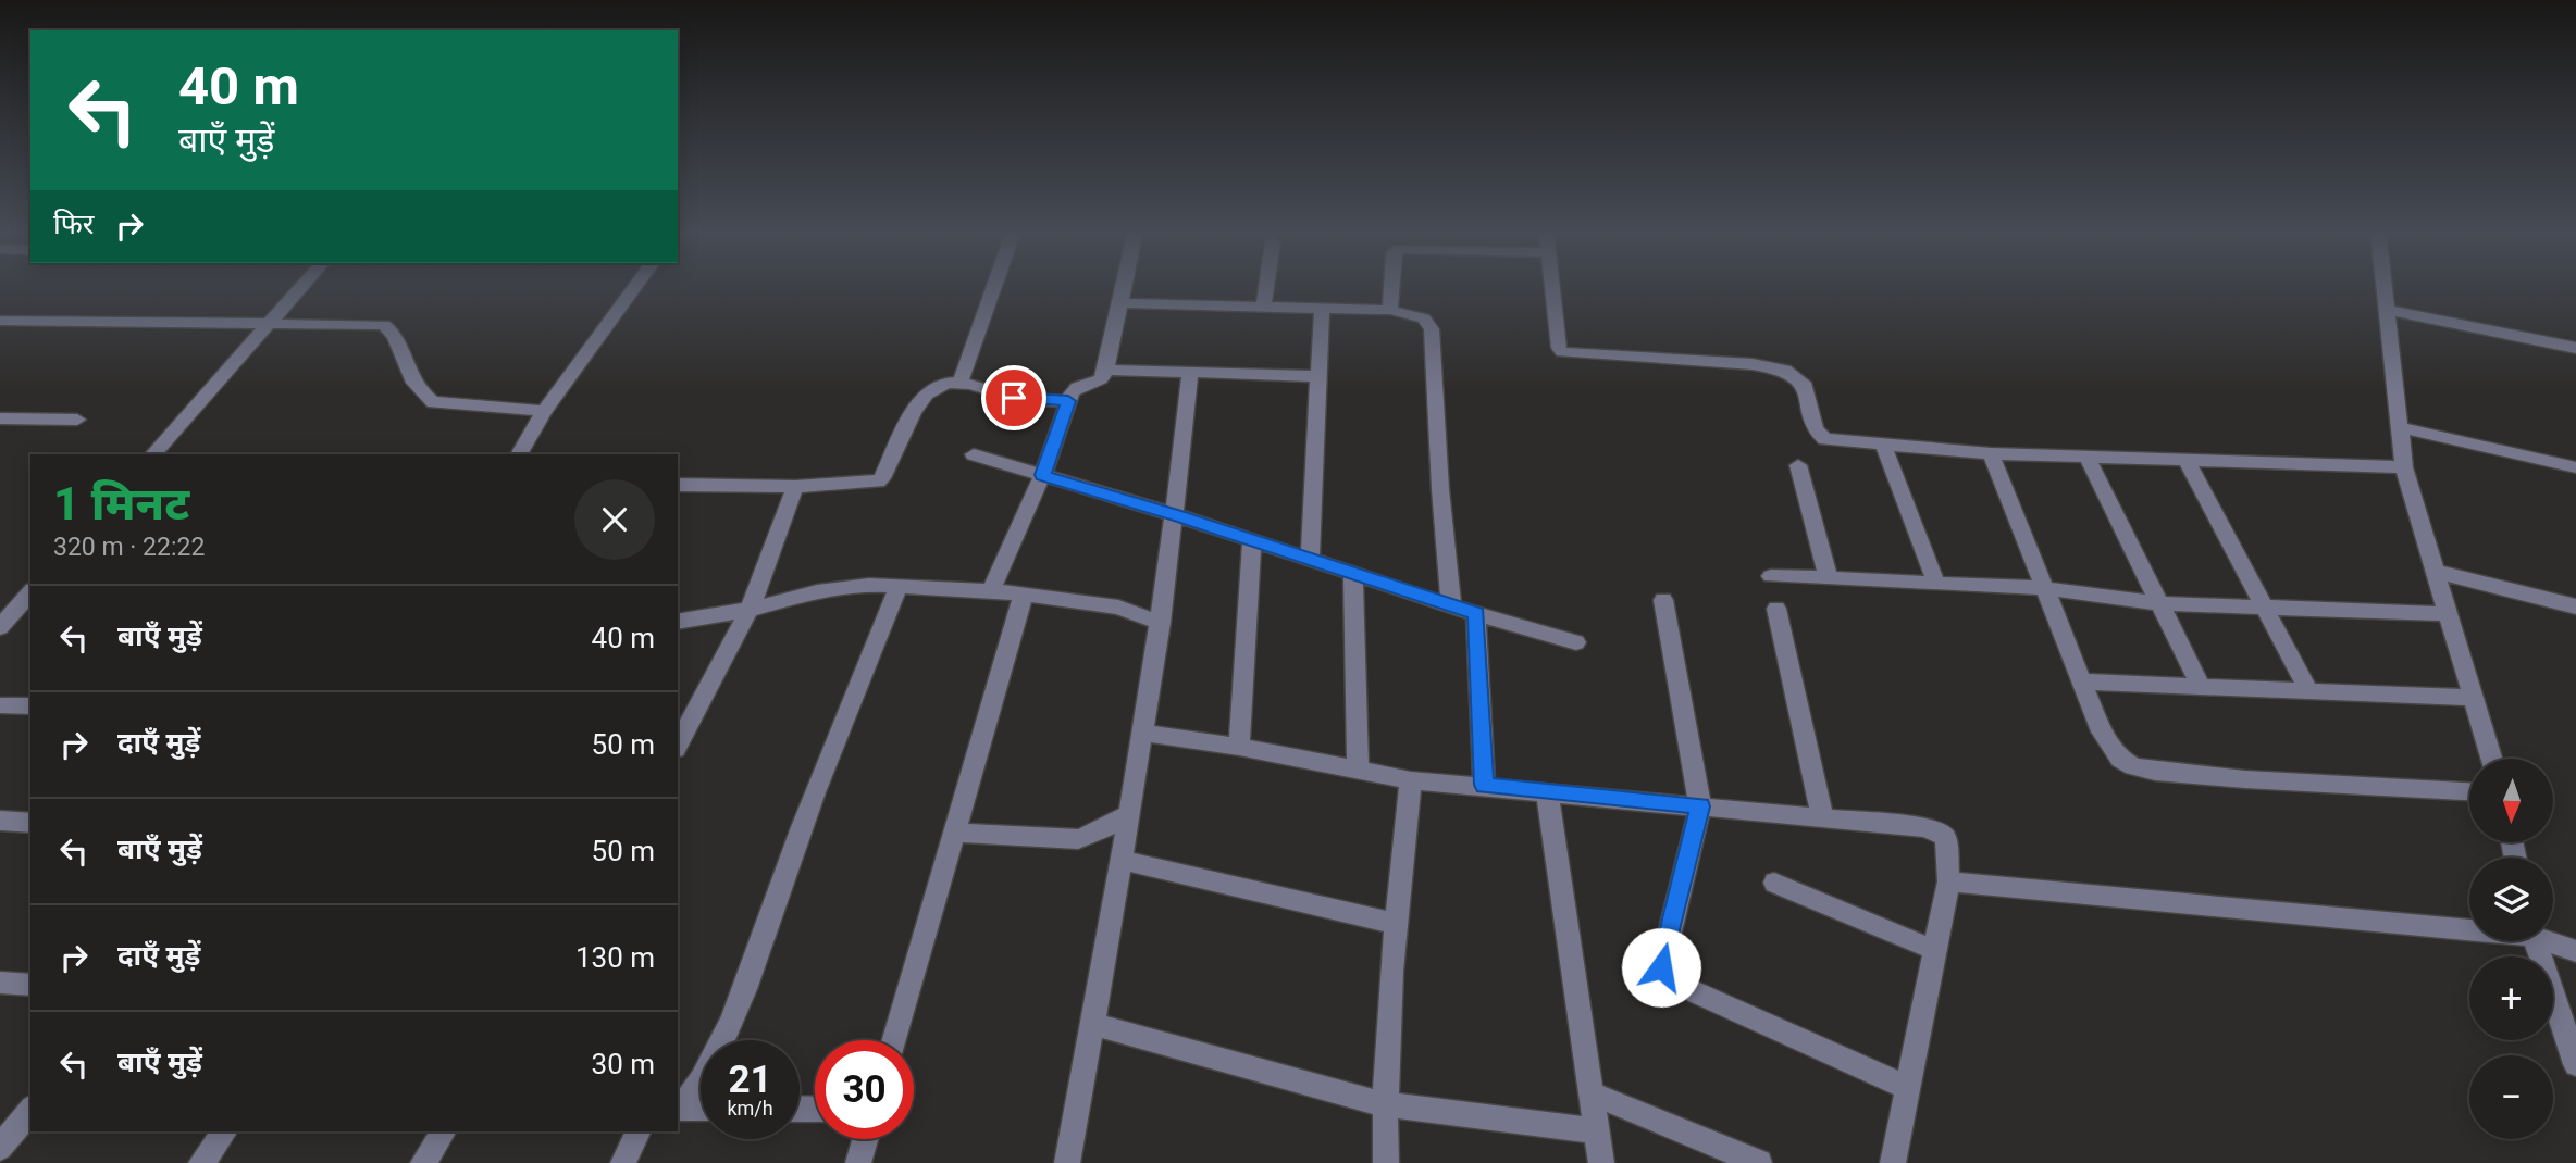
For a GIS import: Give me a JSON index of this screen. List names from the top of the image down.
{
  "north": "bottom",
  "page": {
    "turn": ["40 m", "बाएँ मुड़ें"],
    "then": "फिर",
    "heading": ["1 मिनट", "320 m · 22:22"],
    "list": [
      {
        "name": "बाएँ मुड़ें",
        "value": "40 m"
      },
      {
        "name": "दाएँ मुड़ें",
        "value": "50 m"
      },
      {
        "name": "बाएँ मुड़ें",
        "value": "50 m"
      },
      {
        "name": "दाएँ मुड़ें",
        "value": "130 m"
      },
      {
        "name": "बाएँ मुड़ें",
        "value": "30 m"
      }
    ],
    "map_buttons": ["+", "−"],
    "speed": "21 km/h",
    "limit": "30"
  }
}
